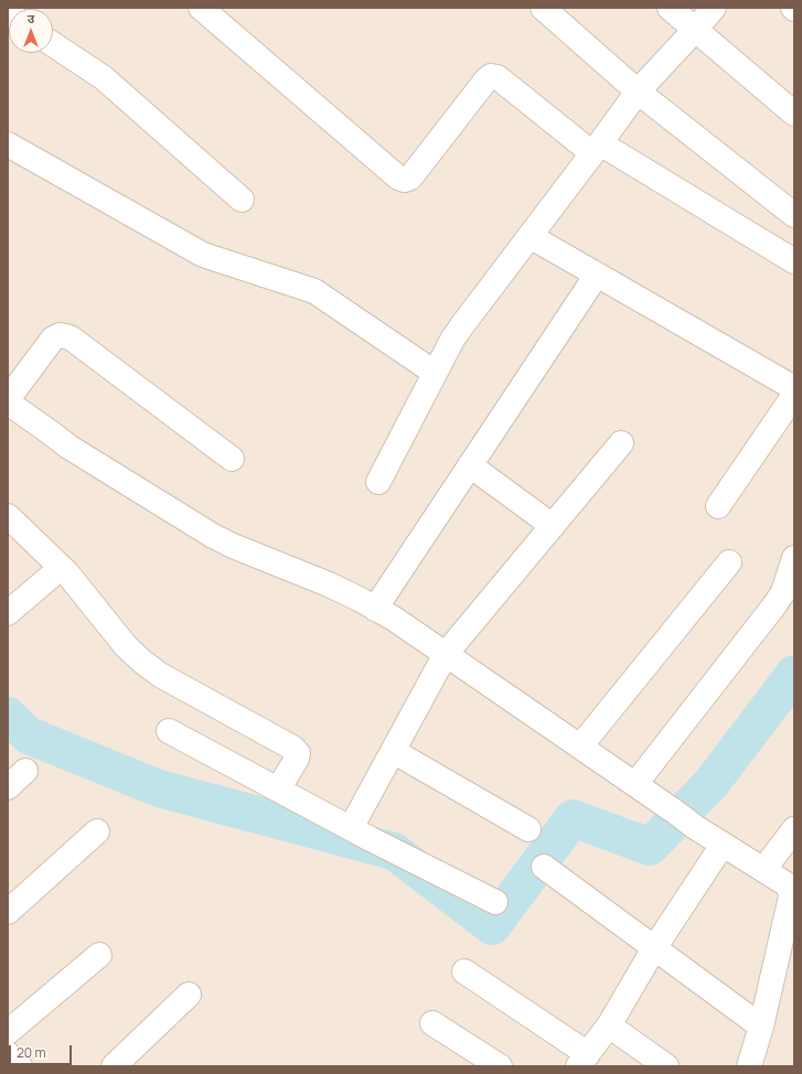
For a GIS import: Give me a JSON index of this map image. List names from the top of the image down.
{
  "scale_bar": "20 m",
  "north": "top"
}
